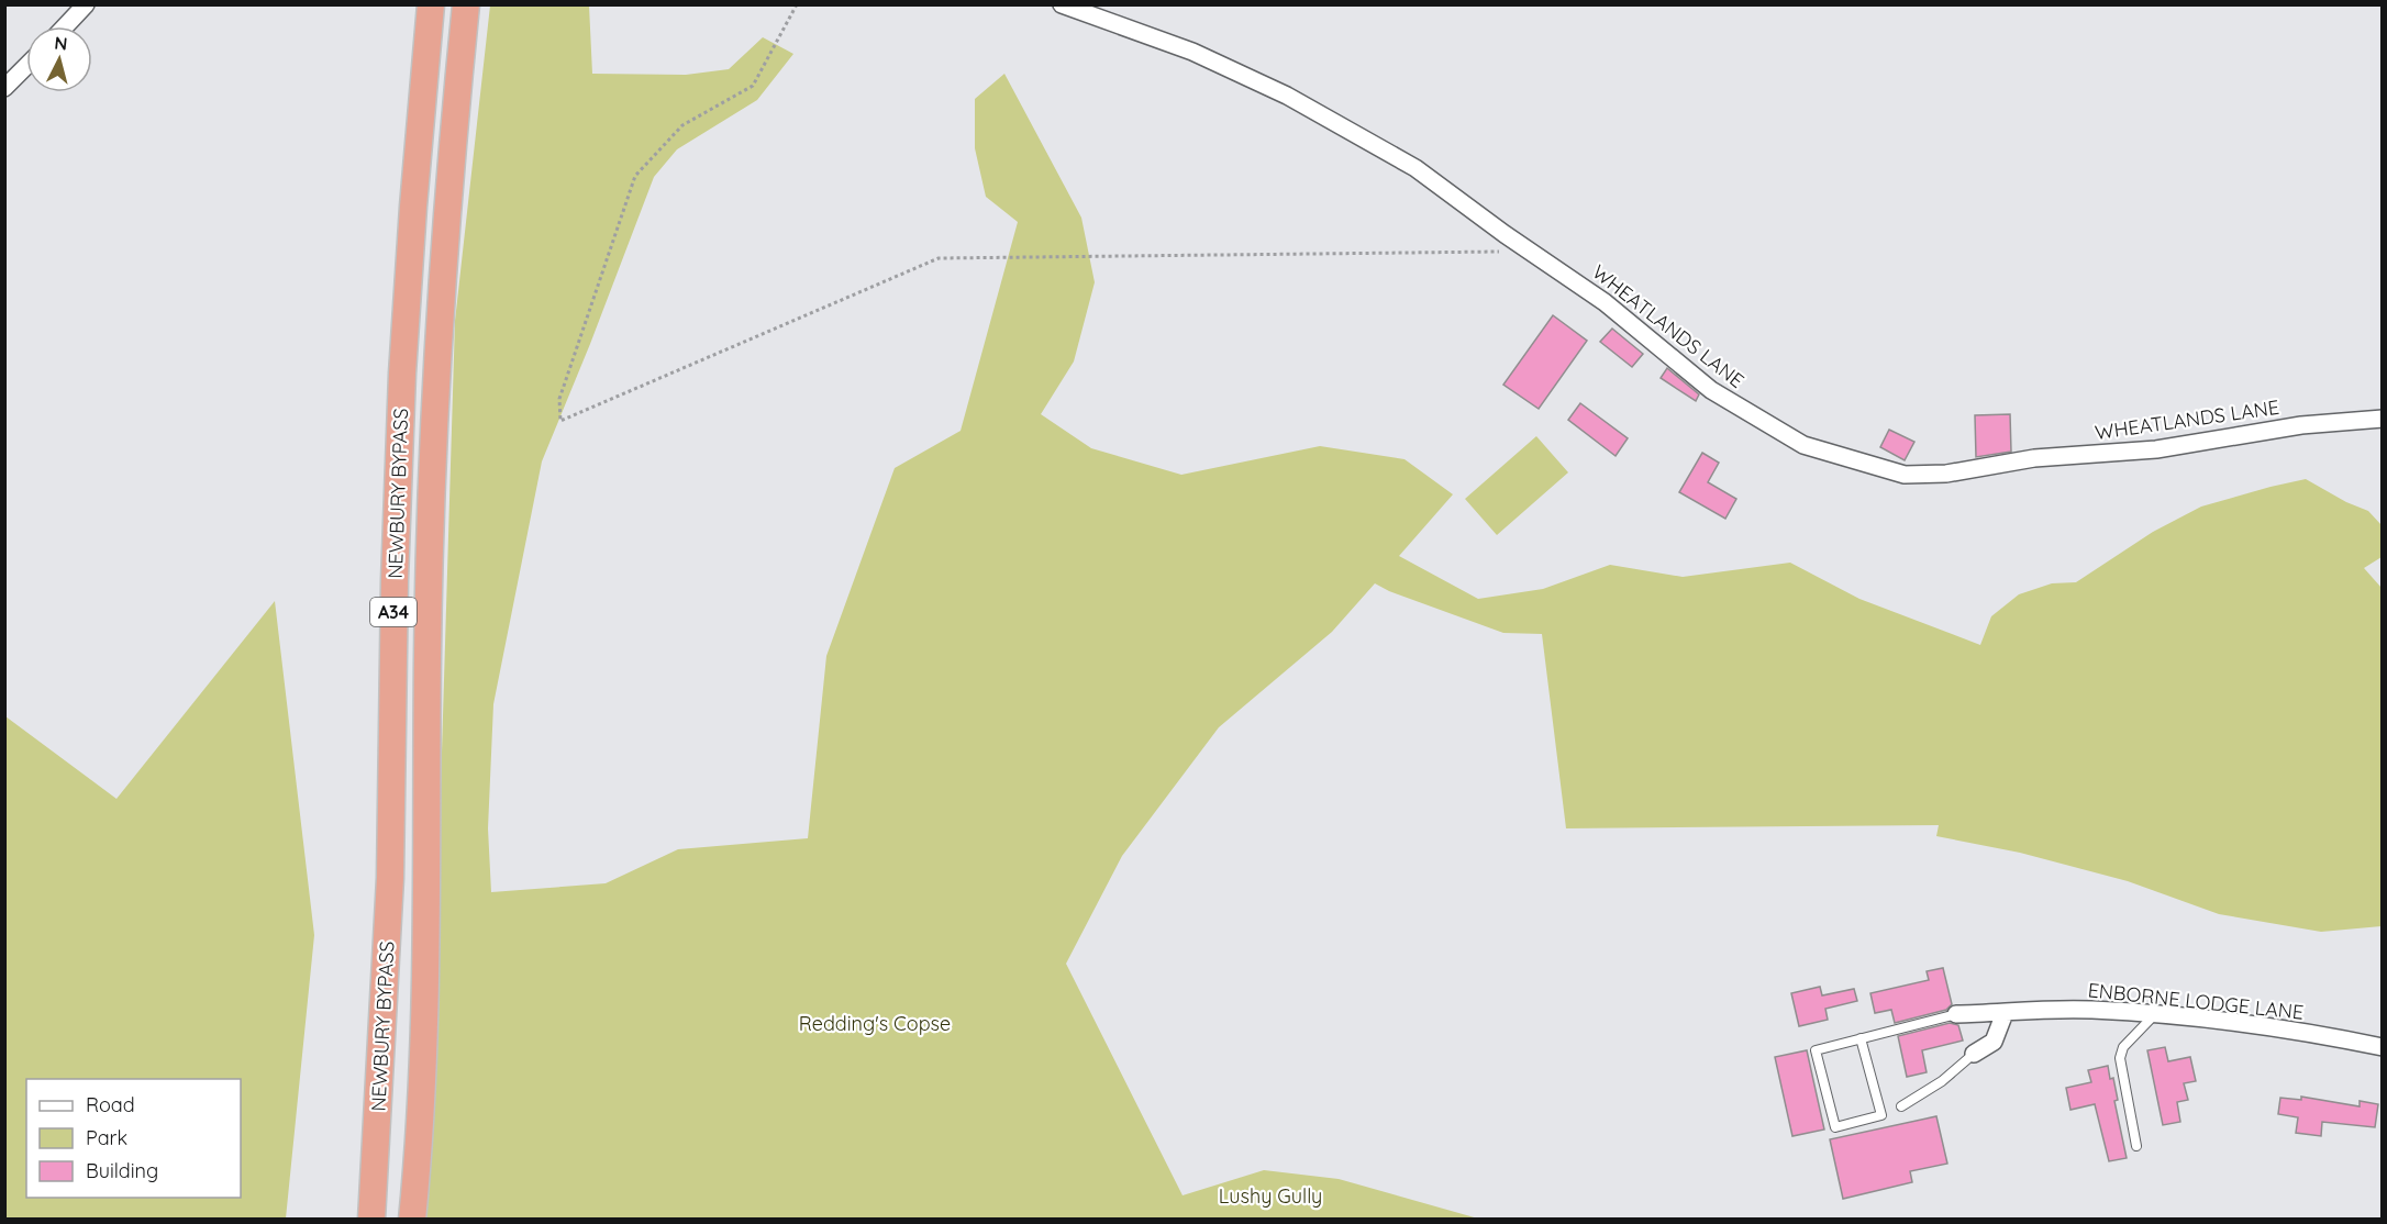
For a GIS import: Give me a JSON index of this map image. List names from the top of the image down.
{
  "streets": {
    "highway": ["NEWBURY BYPASS", "A34"],
    "street": ["WHEATLANDS LANE", "ENBORNE LODGE LANE"]
  },
  "parks": ["Redding's Copse", "Lushy Gully"],
  "legend": ["Road", "Park", "Building"],
  "north": "top"
}
